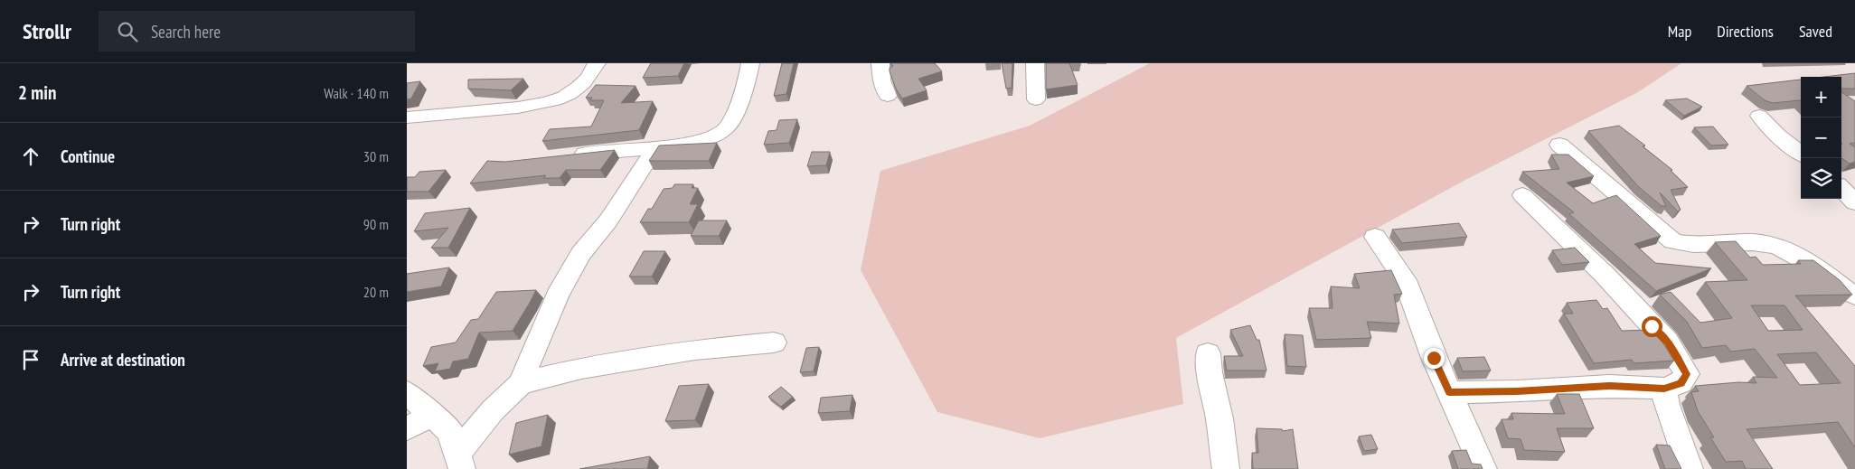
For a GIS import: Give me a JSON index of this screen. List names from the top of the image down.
{
  "page": {
    "header": "Strollr",
    "search": "Search here",
    "nav": ["Map", "Directions", "Saved"],
    "heading": ["2 min", "Walk · 140 m"],
    "map_buttons": ["+", "−"],
    "list": [
      ["Continue", "30 m"],
      ["Turn right", "90 m"],
      ["Turn right", "20 m"],
      "Arrive at destination"
    ]
  }
}
